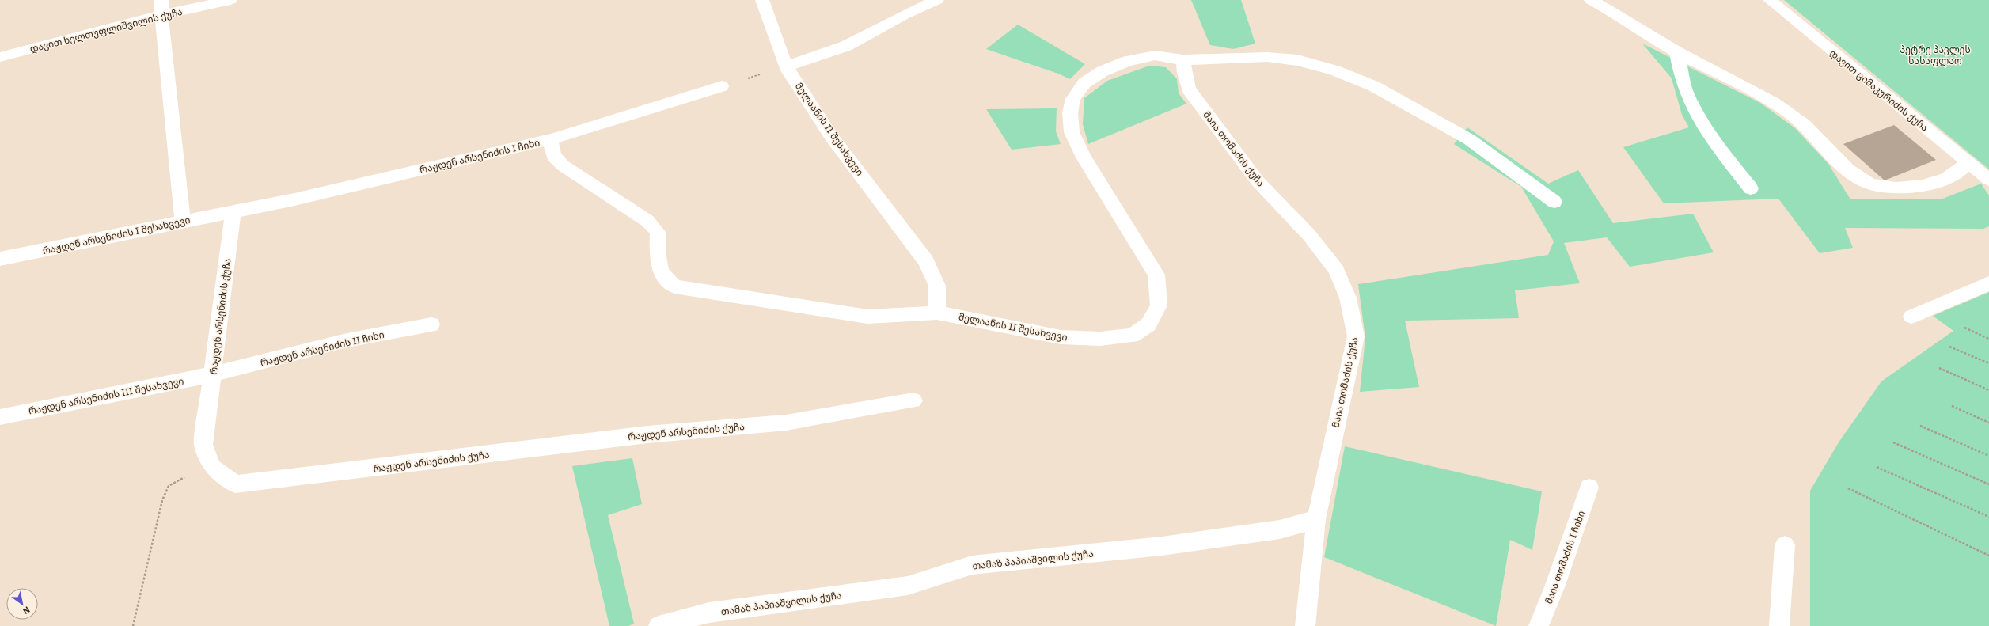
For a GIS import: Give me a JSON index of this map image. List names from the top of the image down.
{
  "streets": {
    "street": [
      "დავით ხელთუფლიშვილის ქუჩა",
      "დავით ციმაკურიძის ქუჩა",
      "მელაანის II შესახვევი",
      "მაია თომაძის ქუჩა",
      "რაჟდენ არსენიძის I ჩიხი",
      "რაჟდენ არსენიძის I შესახვევი",
      "რაჟდენ არსენიძის ქუჩა",
      "რაჟდენ არსენიძის II ჩიხი",
      "რაჟდენ არსენიძის III შესახვევი",
      "მაია თომაძის I ჩიხი",
      "თამაზ პაპიაშვილის ქუჩა"
    ]
  },
  "crossings": [
    ["მელაანის II შესახვევი", "მაია თომაძის ქუჩა"],
    ["მაია თომაძის ქუჩა", "თამაზ პაპიაშვილის ქუჩა"],
    ["რაჟდენ არსენიძის I ჩიხი", "რაჟდენ არსენიძის I შესახვევი"],
    ["რაჟდენ არსენიძის I ჩიხი", "რაჟდენ არსენიძის ქუჩა"],
    ["რაჟდენ არსენიძის I შესახვევი", "რაჟდენ არსენიძის ქუჩა"],
    ["რაჟდენ არსენიძის ქუჩა", "რაჟდენ არსენიძის II ჩიხი"],
    ["რაჟდენ არსენიძის ქუჩა", "რაჟდენ არსენიძის III შესახვევი"],
    ["რაჟდენ არსენიძის II ჩიხი", "რაჟდენ არსენიძის III შესახვევი"]
  ],
  "parks": ["პეტრე პავლეს სასაფლაო"],
  "north": "bottom right"
}
